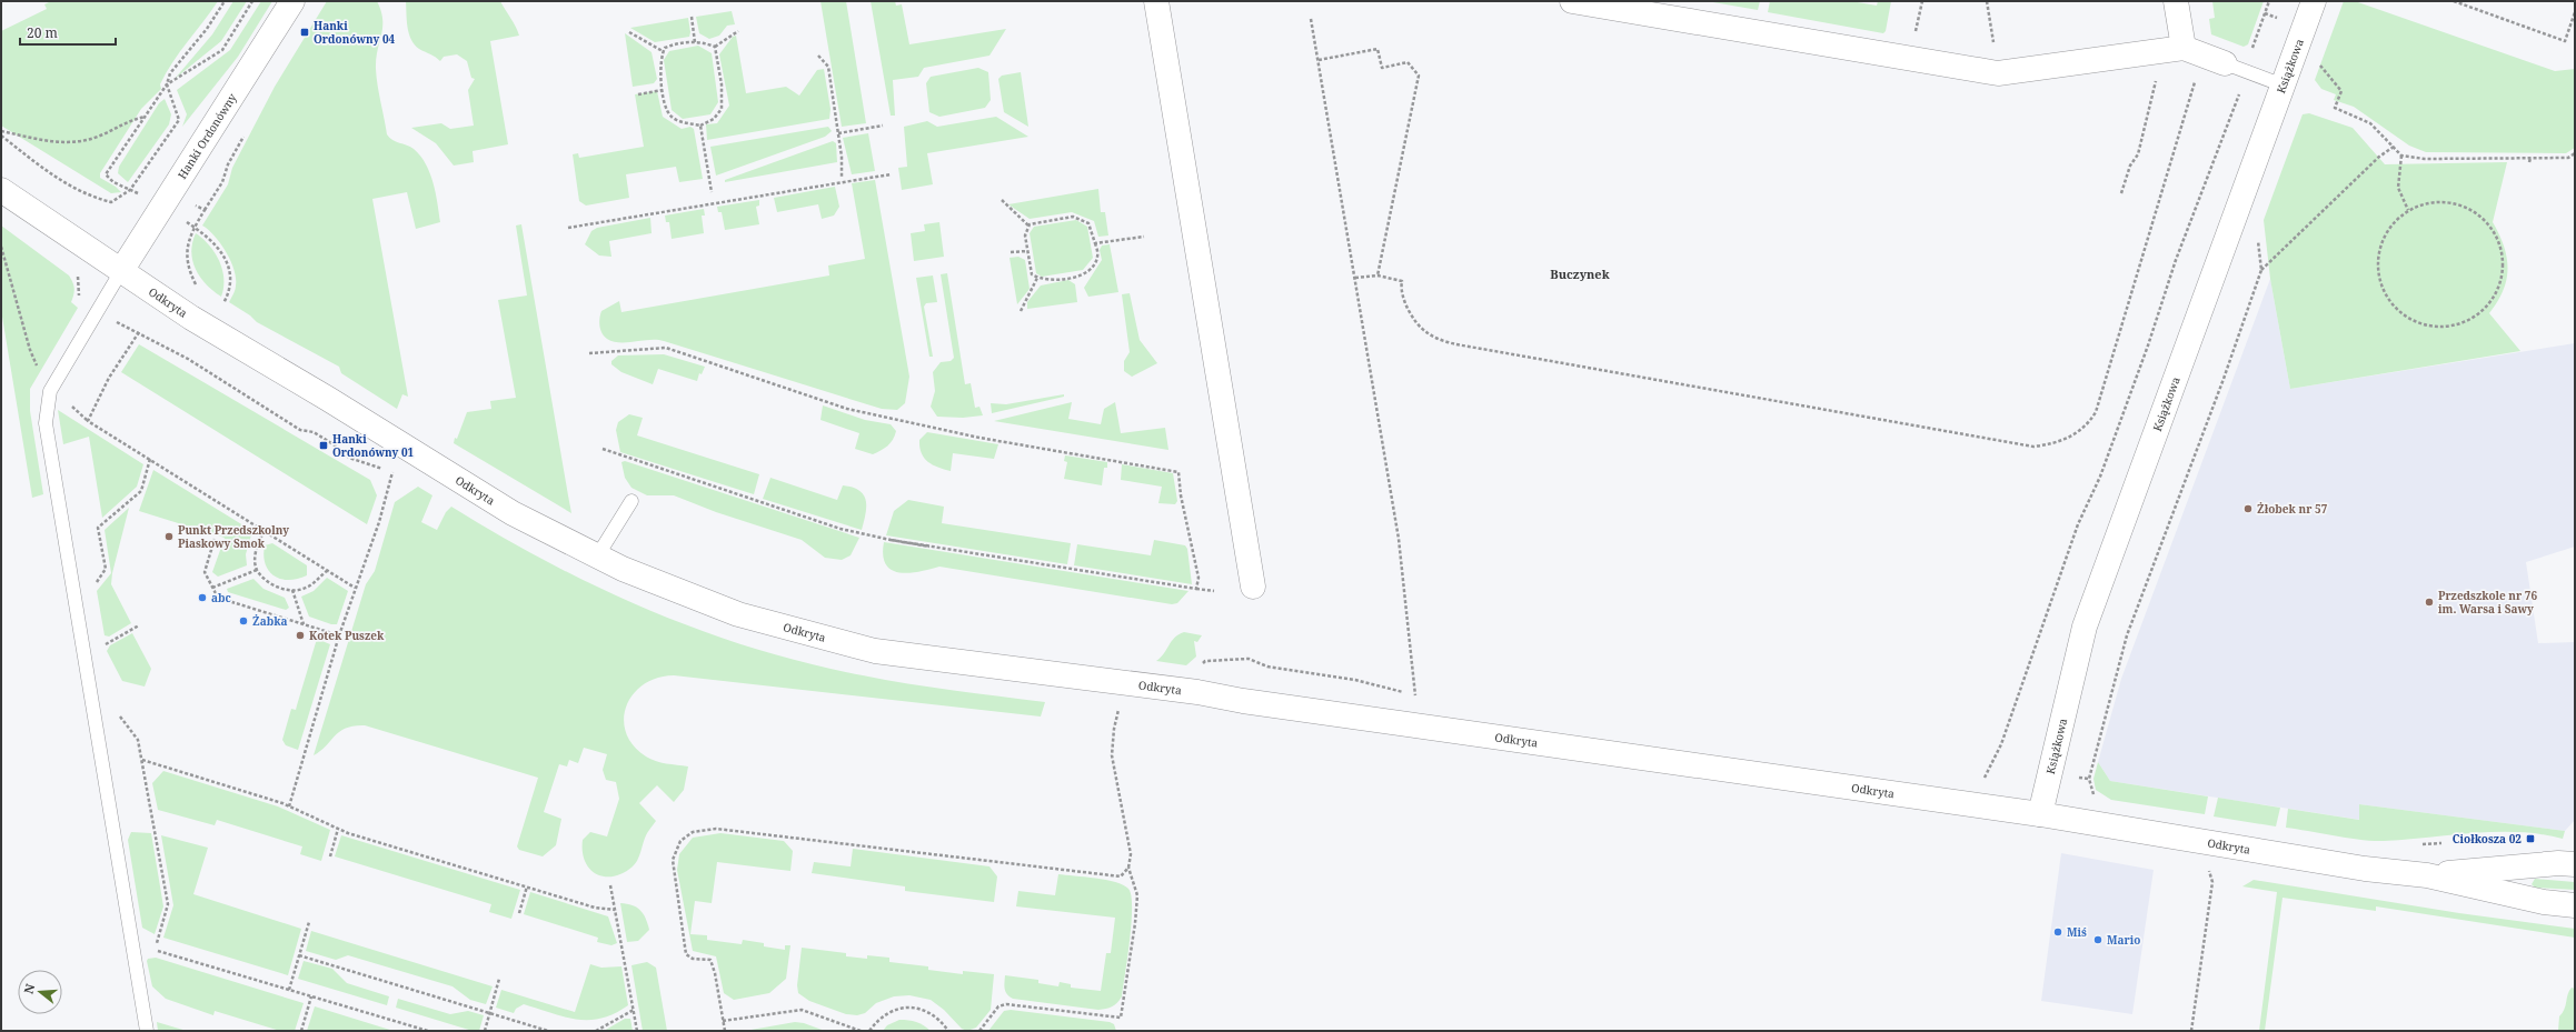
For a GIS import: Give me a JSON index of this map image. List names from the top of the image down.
{
  "streets": {
    "street": ["Książkowa", "Hanki Ordonówny", "Odkryta"]
  },
  "crossings": [
    ["Książkowa", "Odkryta"],
    ["Hanki Ordonówny", "Odkryta"]
  ],
  "districts": ["Buczynek"],
  "places": {
    "transit": ["Hanki Ordonówny 04", "Hanki Ordonówny 01", "Ciołkosza 02"],
    "other": [
      "Żłobek nr 57",
      "Punkt Przedszkolny Piaskowy Smok",
      "abc",
      "Przedszkole nr 76 im. Warsa i Sawy",
      "Żabka",
      "Kotek Puszek",
      "Miś",
      "Mario"
    ]
  },
  "scale_bar": "20 m",
  "north": "left"
}
